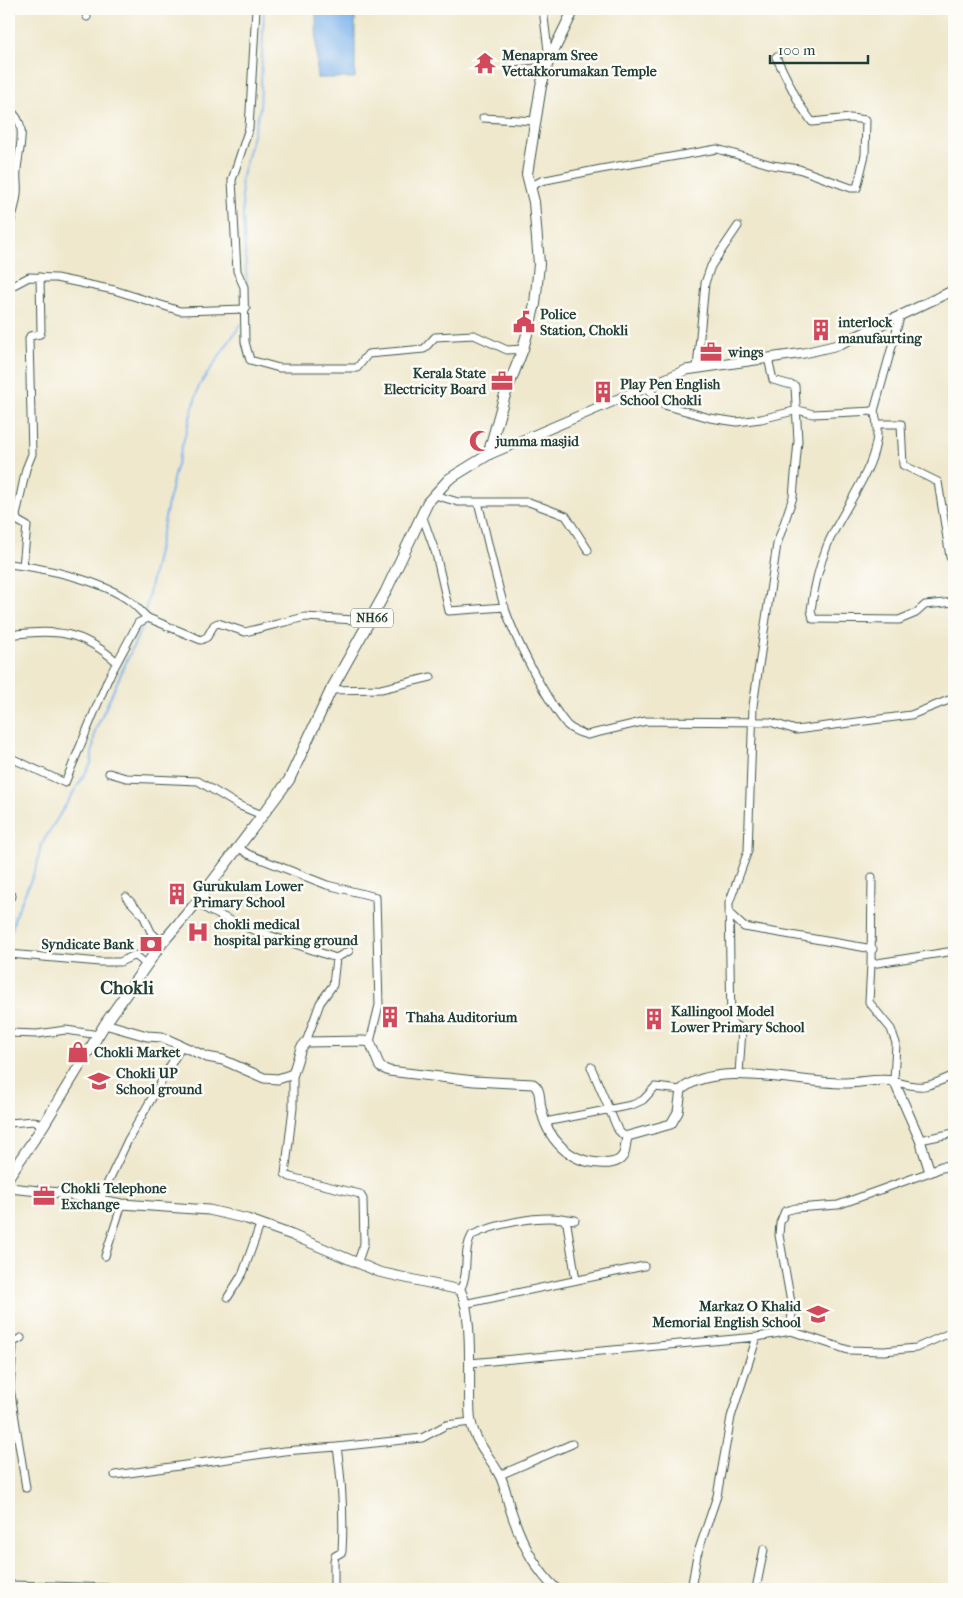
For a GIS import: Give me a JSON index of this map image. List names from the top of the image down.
{
  "streets": {
    "main road": ["NH66"]
  },
  "districts": ["Chokli"],
  "places": {
    "temple": ["Menapram Sree Vettakkorumakan Temple"],
    "public building": ["Police Station, Chokli"],
    "building": [
      "interlock manufaurting",
      "Play Pen English School Chokli",
      "Gurukulam Lower Primary School",
      "Thaha Auditorium",
      "Kallingool Model Lower Primary School"
    ],
    "office": ["wings", "Kerala State Electricity Board", "Chokli Telephone Exchange"],
    "mosque": ["jumma masjid"],
    "hospital": ["chokli medical hospital parking ground"],
    "bank": ["Syndicate Bank"],
    "shop": ["Chokli Market"],
    "school or university": ["Chokli UP School ground", "Markaz O Khalid Memorial English School"]
  },
  "scale_bar": "100 m"
}
